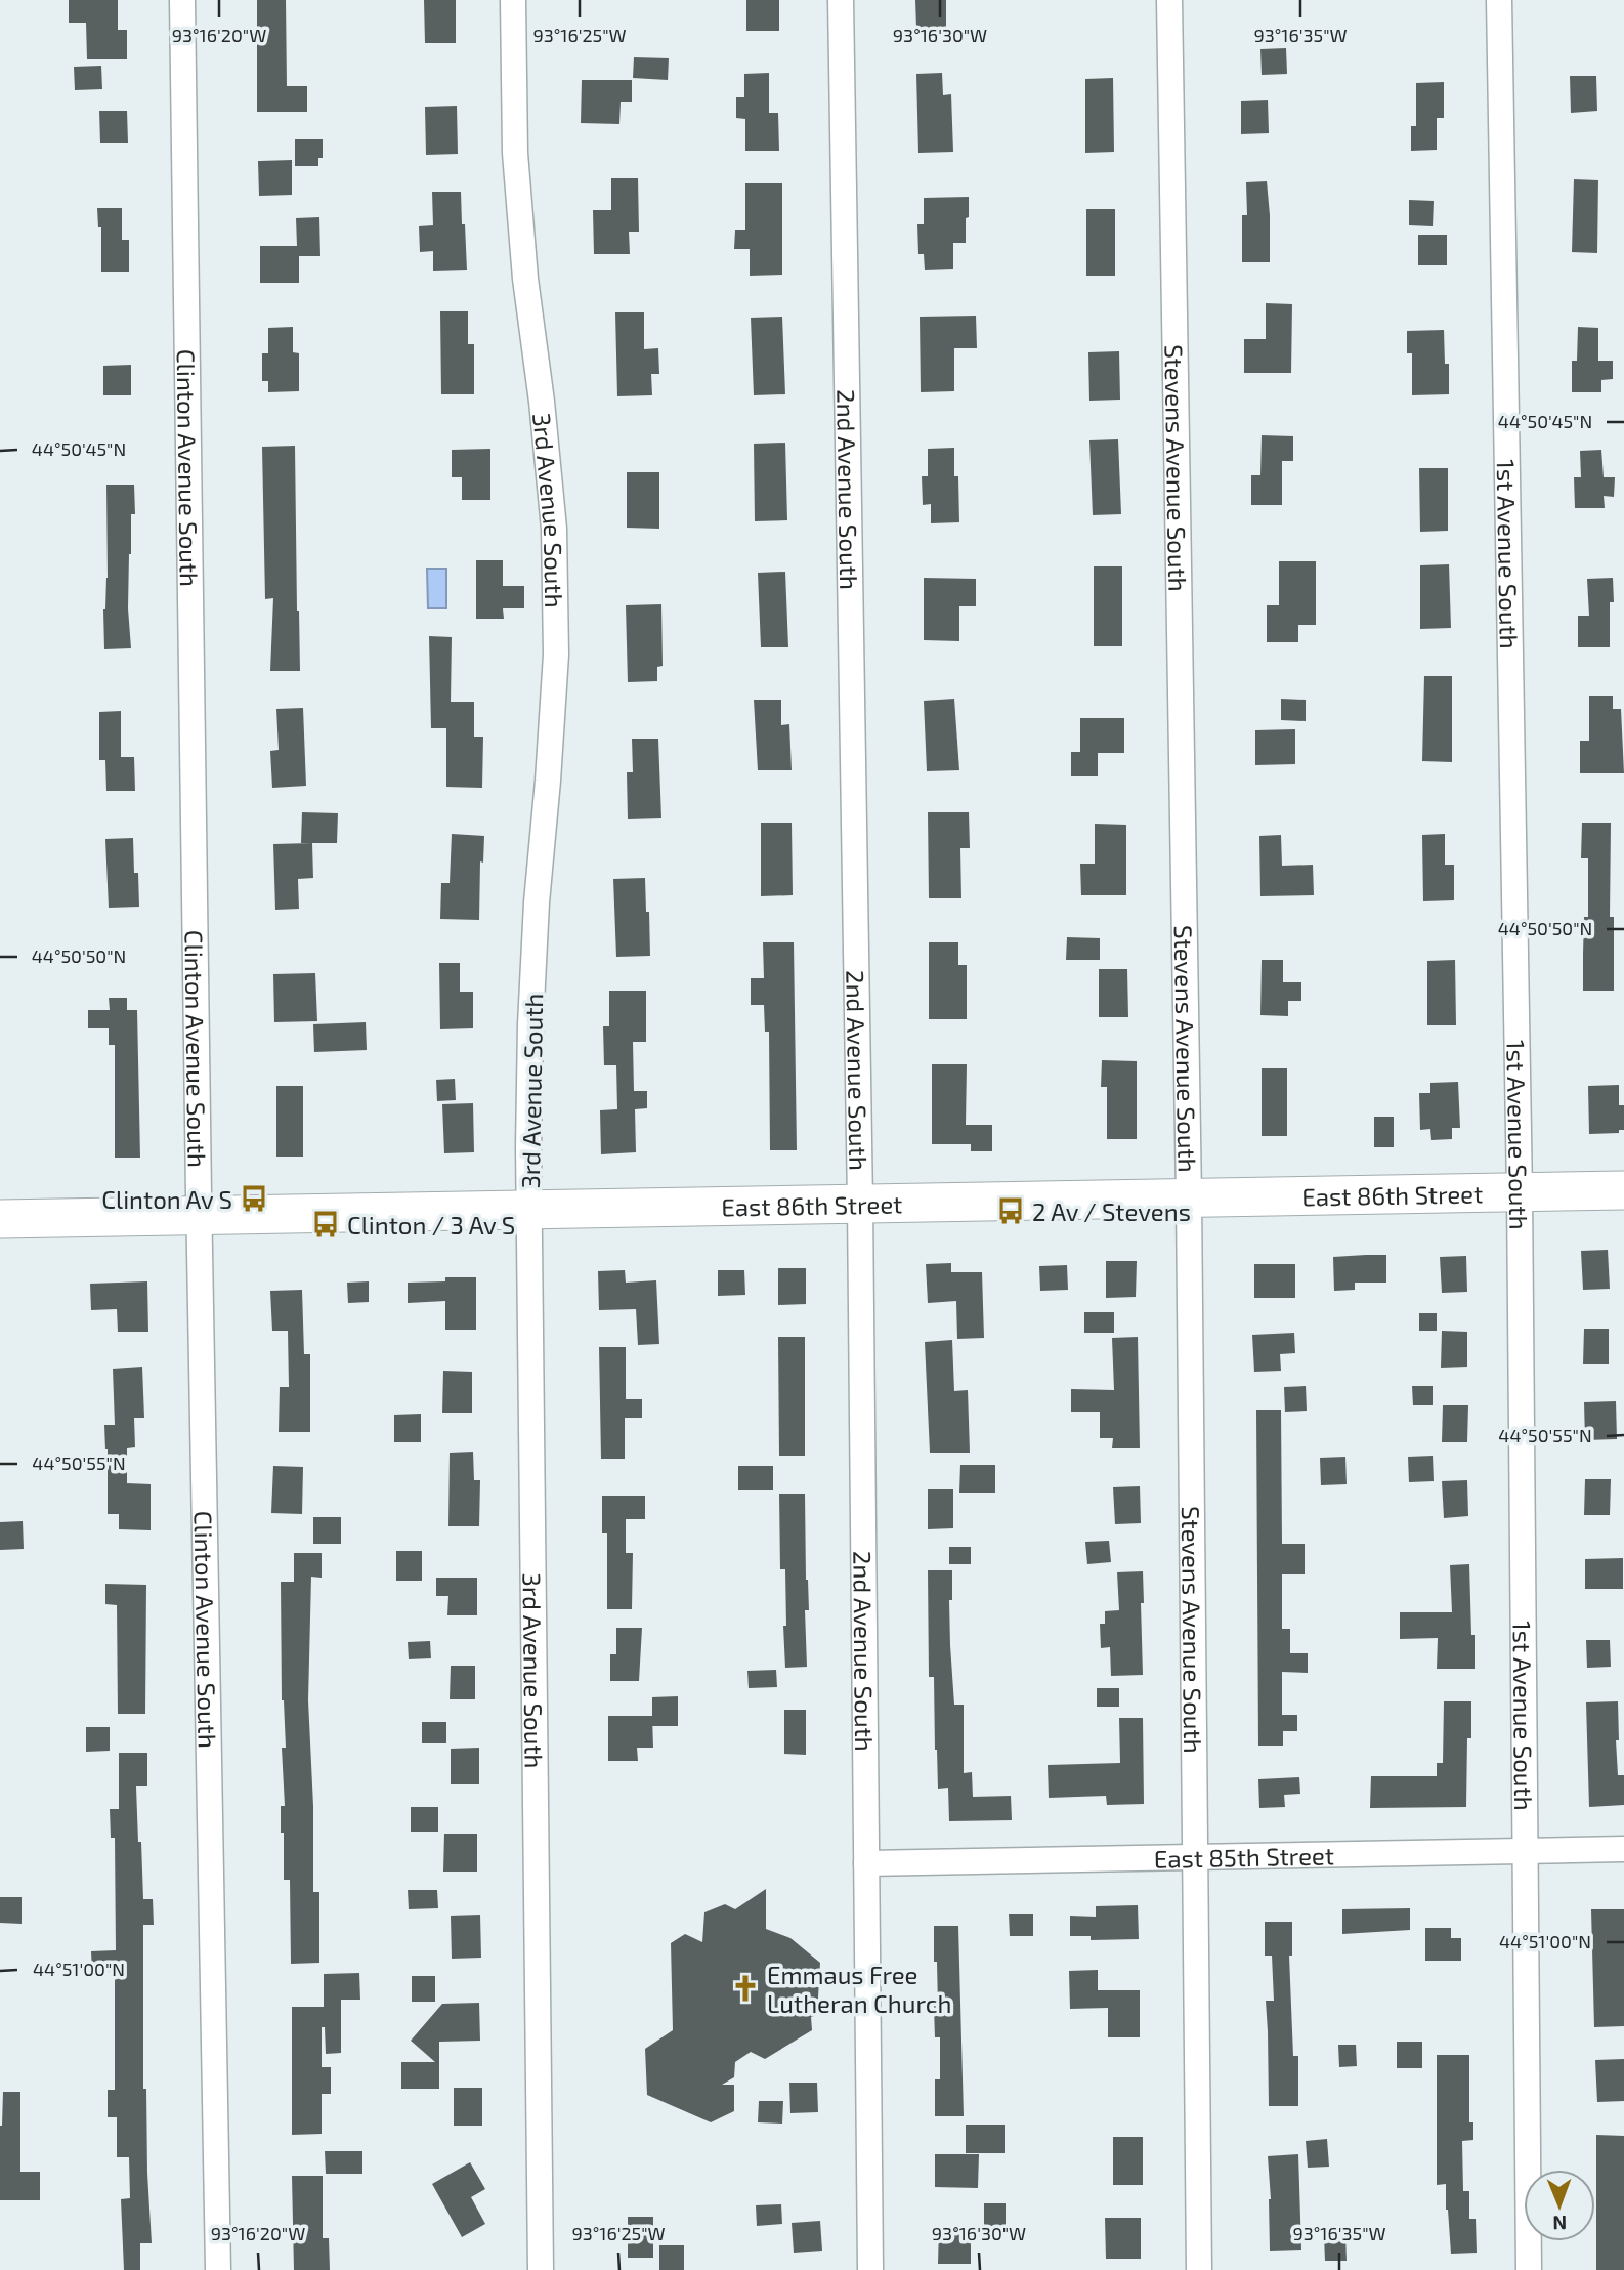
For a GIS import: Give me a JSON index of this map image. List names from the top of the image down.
{
  "streets": {
    "street": [
      "Clinton Avenue South",
      "Stevens Avenue South",
      "2nd Avenue South",
      "3rd Avenue South",
      "1st Avenue South",
      "East 86th Street",
      "East 85th Street"
    ]
  },
  "crossings": [
    ["Clinton Avenue South", "East 86th Street"],
    ["Stevens Avenue South", "East 86th Street"],
    ["Stevens Avenue South", "East 85th Street"],
    ["2nd Avenue South", "East 86th Street"],
    ["2nd Avenue South", "East 85th Street"],
    ["3rd Avenue South", "East 86th Street"],
    ["1st Avenue South", "East 86th Street"],
    ["1st Avenue South", "East 85th Street"]
  ],
  "places": {
    "bus stop": ["Clinton Av S", "2 Av / Stevens", "Clinton / 3 Av S"],
    "church": ["Emmaus Free Lutheran Church"]
  },
  "north": "bottom",
  "coordinates": [
    "93°16'20\"W",
    "93°16'25\"W",
    "93°16'30\"W",
    "93°16'35\"W",
    "44°50'45\"N",
    "44°50'50\"N",
    "44°50'55\"N",
    "44°51'00\"N"
  ]
}
